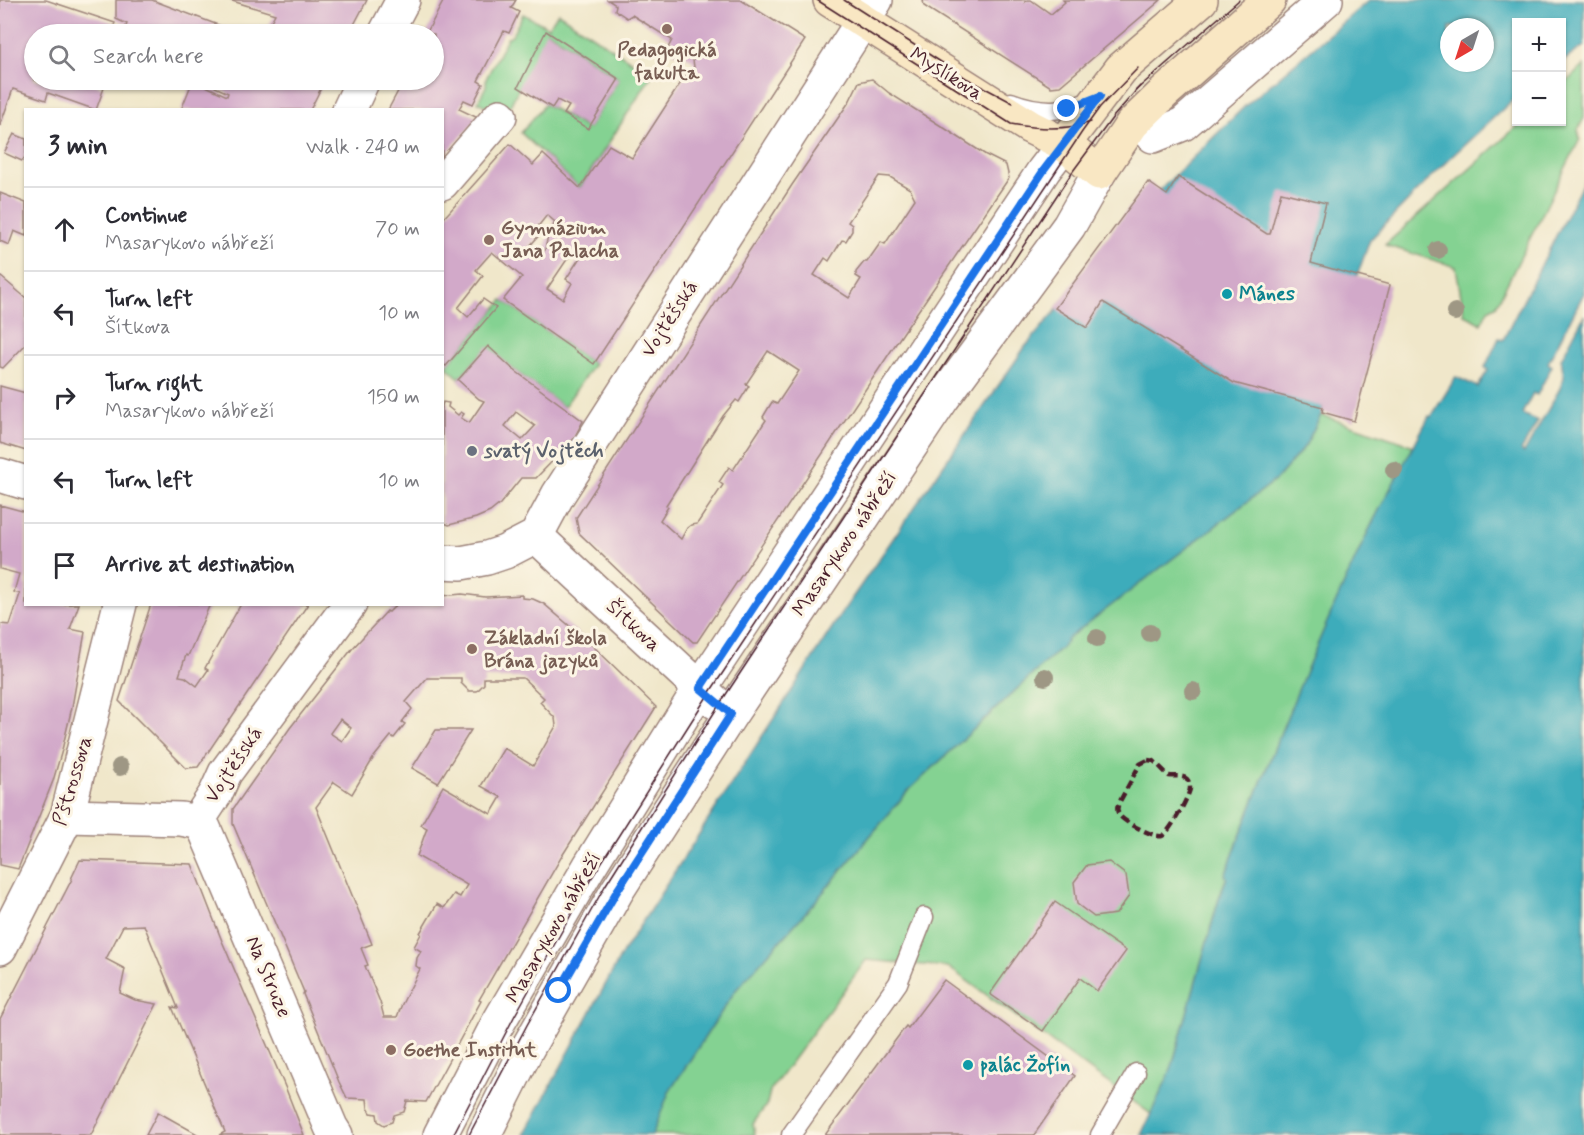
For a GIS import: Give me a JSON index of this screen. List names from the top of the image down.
{
  "streets": {
    "street": [
      "Myslíkova",
      "Vojtěšská",
      "Masarykovo nábřeží",
      "Šítkova",
      "Pštrossova",
      "Na Struze"
    ]
  },
  "crossings": [
    ["Myslíkova", "Vojtěšská"],
    ["Myslíkova", "Masarykovo nábřeží"],
    ["Vojtěšská", "Šítkova"],
    ["Vojtěšská", "Pštrossova"],
    ["Vojtěšská", "Na Struze"],
    ["Masarykovo nábřeží", "Šítkova"]
  ],
  "places": [
    "Pedagogická fakulta",
    "Gymnázium Jana Palacha",
    "Mánes",
    "svatý Vojtěch",
    "Základní škola Brána jazyků",
    "Goethe Institut",
    "palác Žofín"
  ],
  "north": "bottom left",
  "page": {
    "map_buttons": ["+", "−"],
    "search": "Search here",
    "heading": ["3 min", "Walk · 240 m"],
    "list": [
      ["Continue", "Masarykovo nábřeží", "70 m"],
      ["Turn left", "Šítkova", "10 m"],
      ["Turn right", "Masarykovo nábřeží", "150 m"],
      ["Turn left", "10 m"],
      "Arrive at destination"
    ]
  }
}
